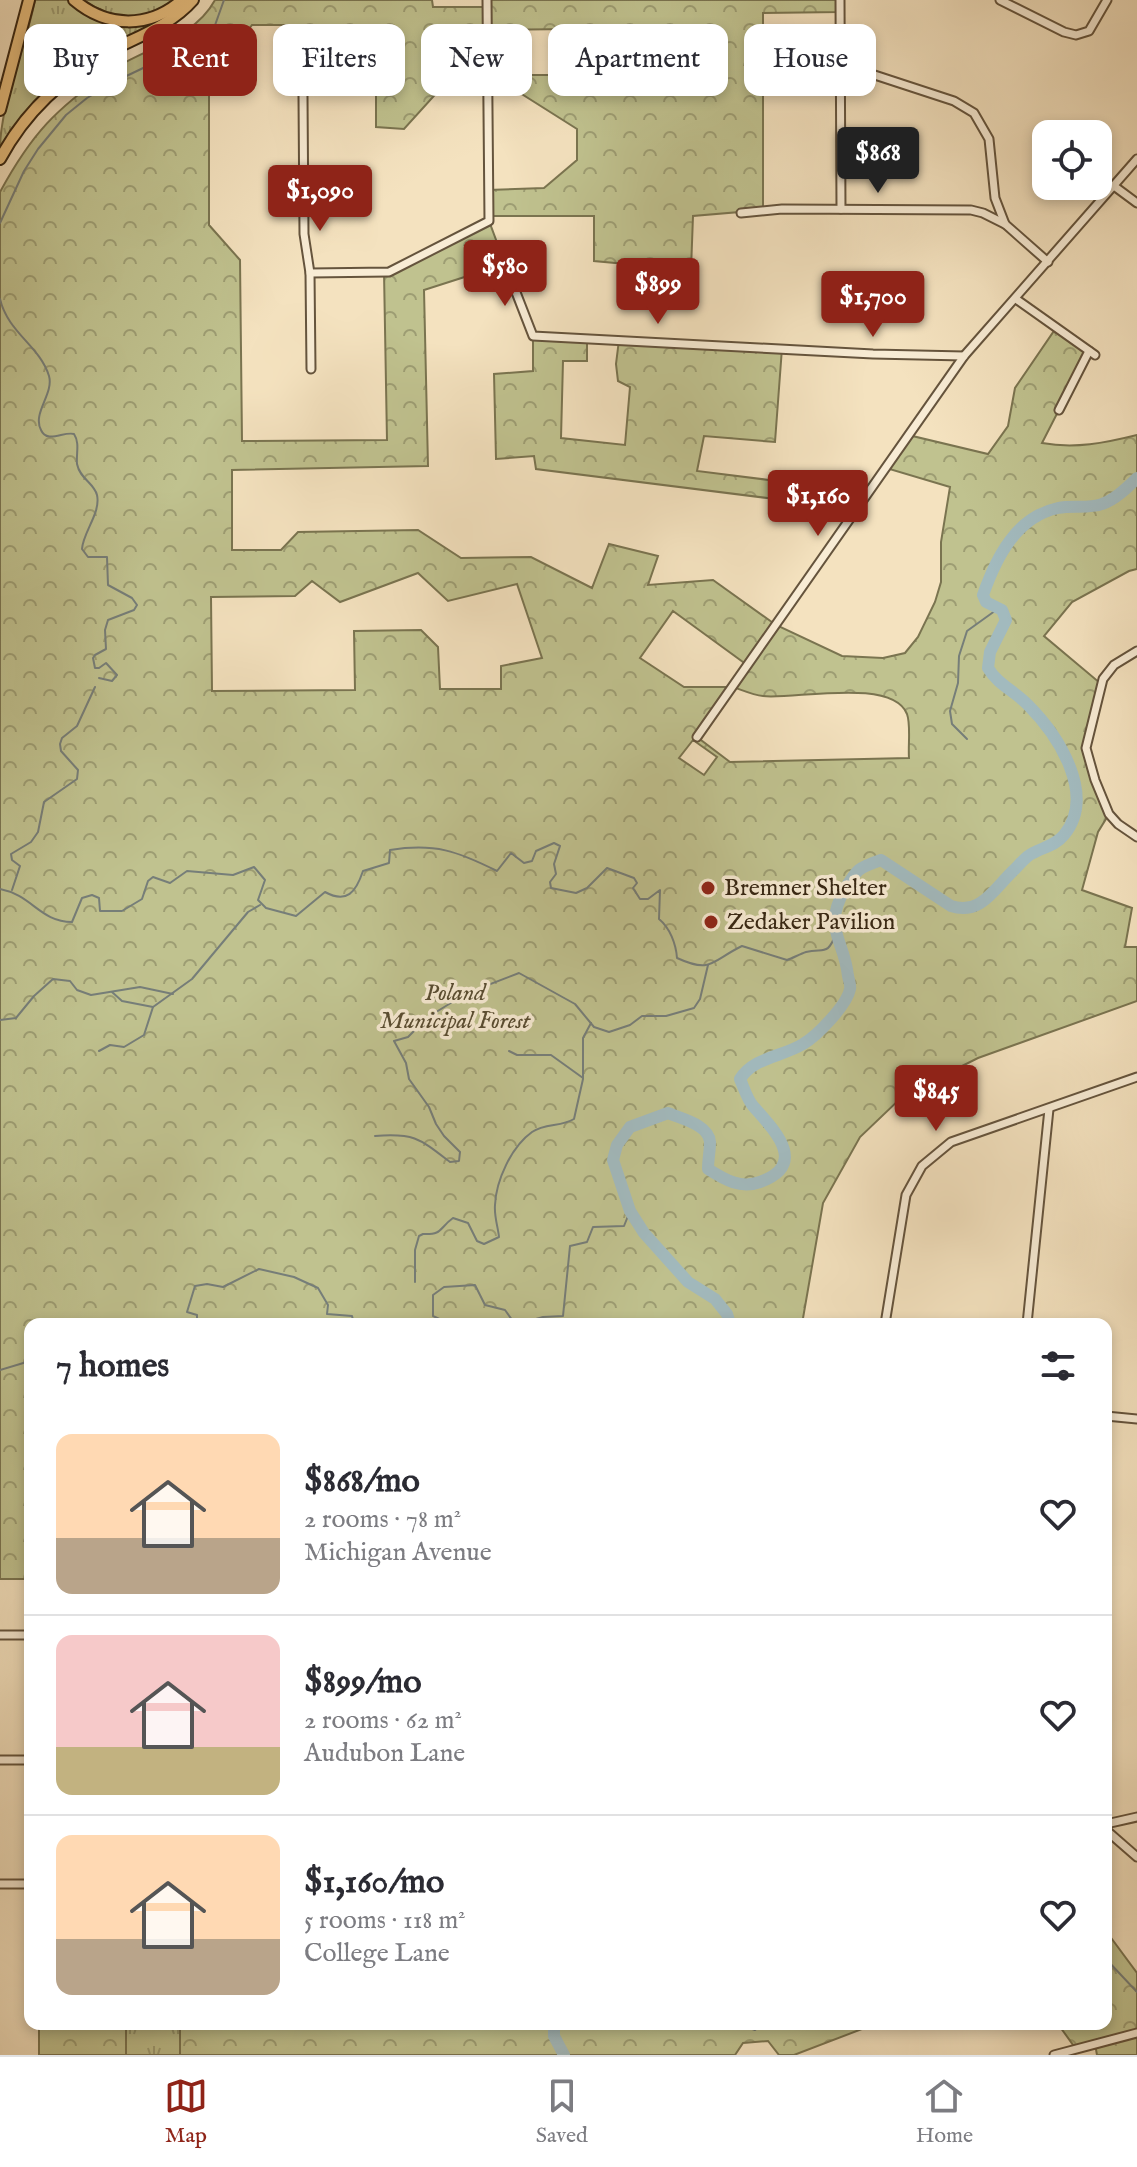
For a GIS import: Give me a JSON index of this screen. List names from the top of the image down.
{
  "parks": ["Poland Municipal Forest"],
  "places": ["Bremner Shelter", "Zedaker Pavilion"],
  "page": {
    "chip": [
      "Buy",
      "Rent",
      "Filters",
      "New",
      "Apartment",
      "House"
    ],
    "price": [
      "$868",
      "$1,090",
      "$580",
      "$899",
      "$1,700",
      "$1,160",
      "$845"
    ],
    "heading": "7 homes",
    "list": [
      {
        "name": "$868/mo",
        "note": "2 rooms · 78 m² · Michigan Avenue"
      },
      {
        "name": "$899/mo",
        "note": "2 rooms · 62 m² · Audubon Lane"
      },
      {
        "name": "$1,160/mo",
        "note": "5 rooms · 118 m² · College Lane"
      }
    ],
    "tabs": ["Map", "Saved", "Home"]
  }
}
